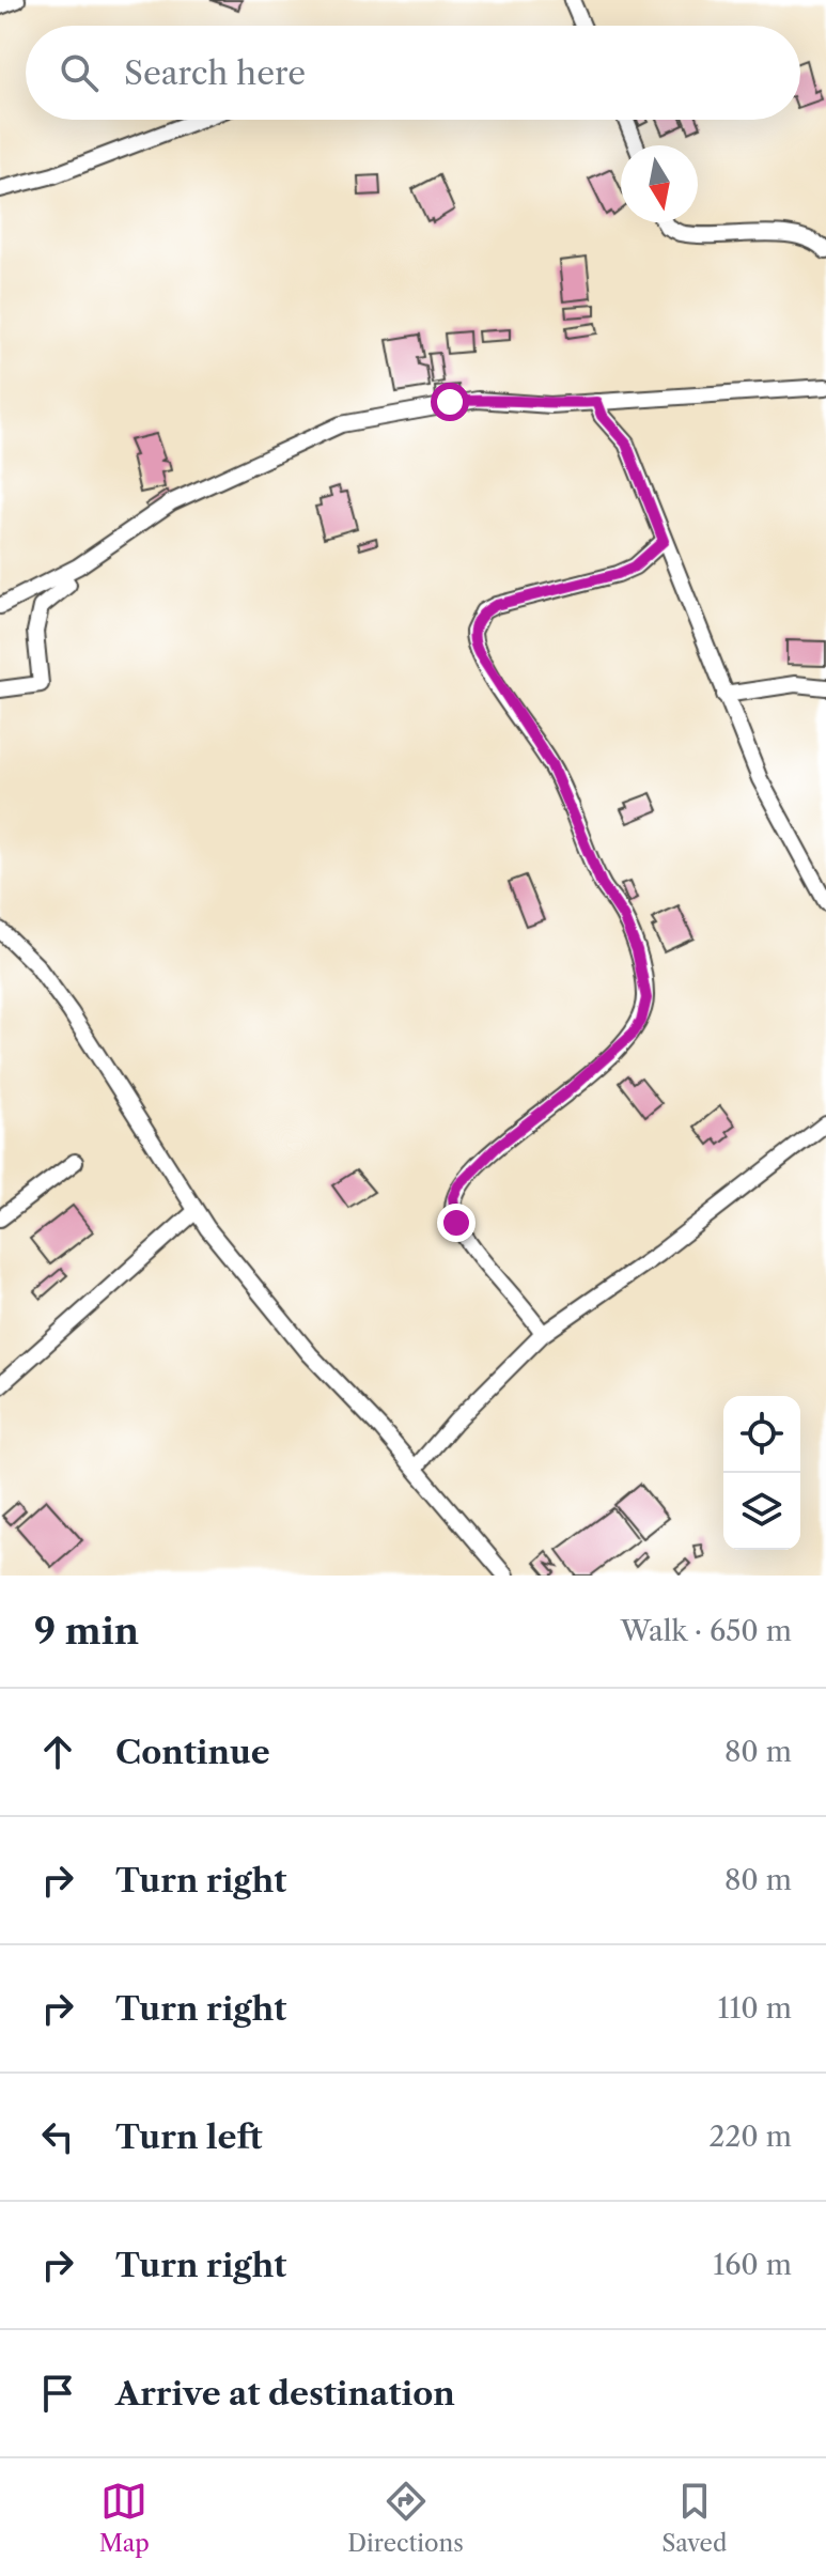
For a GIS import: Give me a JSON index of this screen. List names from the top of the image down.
{
  "north": "bottom",
  "page": {
    "search": "Search here",
    "heading": ["9 min", "Walk · 650 m"],
    "list": [
      ["Continue", "80 m"],
      ["Turn right", "80 m"],
      ["Turn right", "110 m"],
      ["Turn left", "220 m"],
      ["Turn right", "160 m"],
      "Arrive at destination"
    ],
    "nav": ["Map", "Directions", "Saved"]
  }
}
